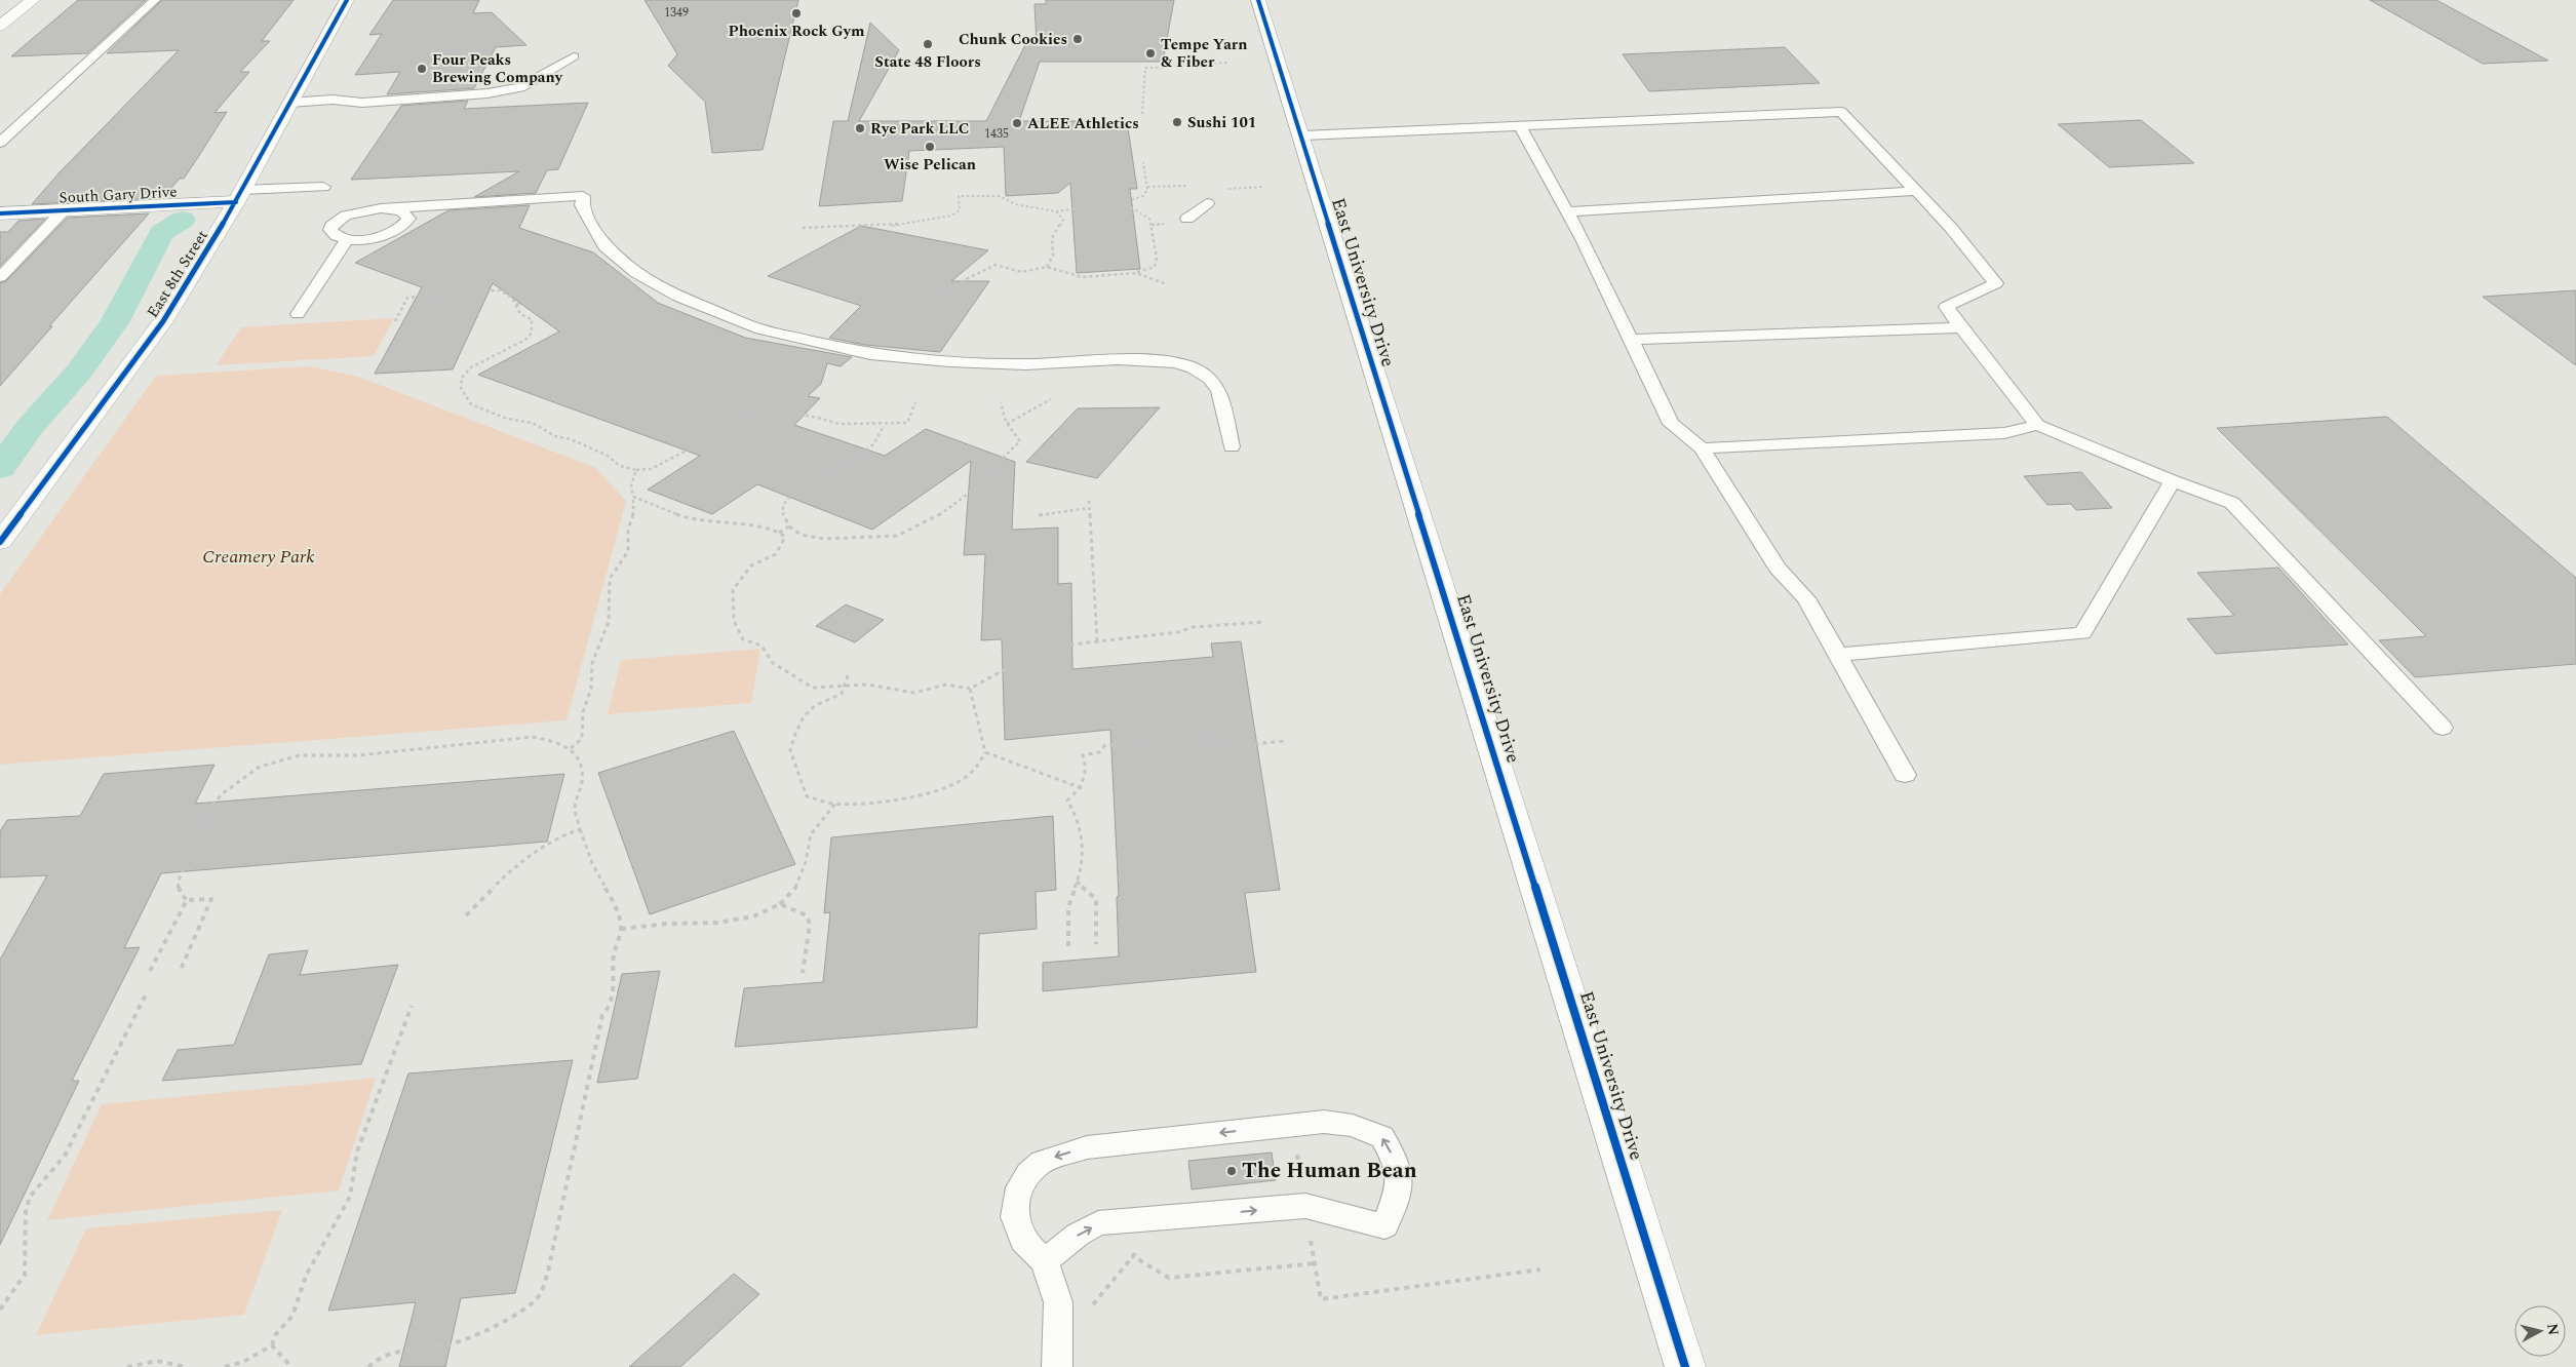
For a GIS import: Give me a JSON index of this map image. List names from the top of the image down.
{
  "streets": {
    "main road": ["South Gary Drive", "East 8th Street", "East University Drive"]
  },
  "crossings": [
    ["South Gary Drive", "East 8th Street"]
  ],
  "parks": ["Creamery Park"],
  "places": [
    "Phoenix Rock Gym",
    "Chunk Cookies",
    "State 48 Floors",
    "Tempe Yarn & Fiber",
    "Four Peaks Brewing Company",
    "Sushi 101",
    "ALEE Athletics",
    "Rye Park LLC",
    "Wise Pelican",
    "The Human Bean"
  ],
  "house_numbers": ["1349", "1435"],
  "north": "right"
}
